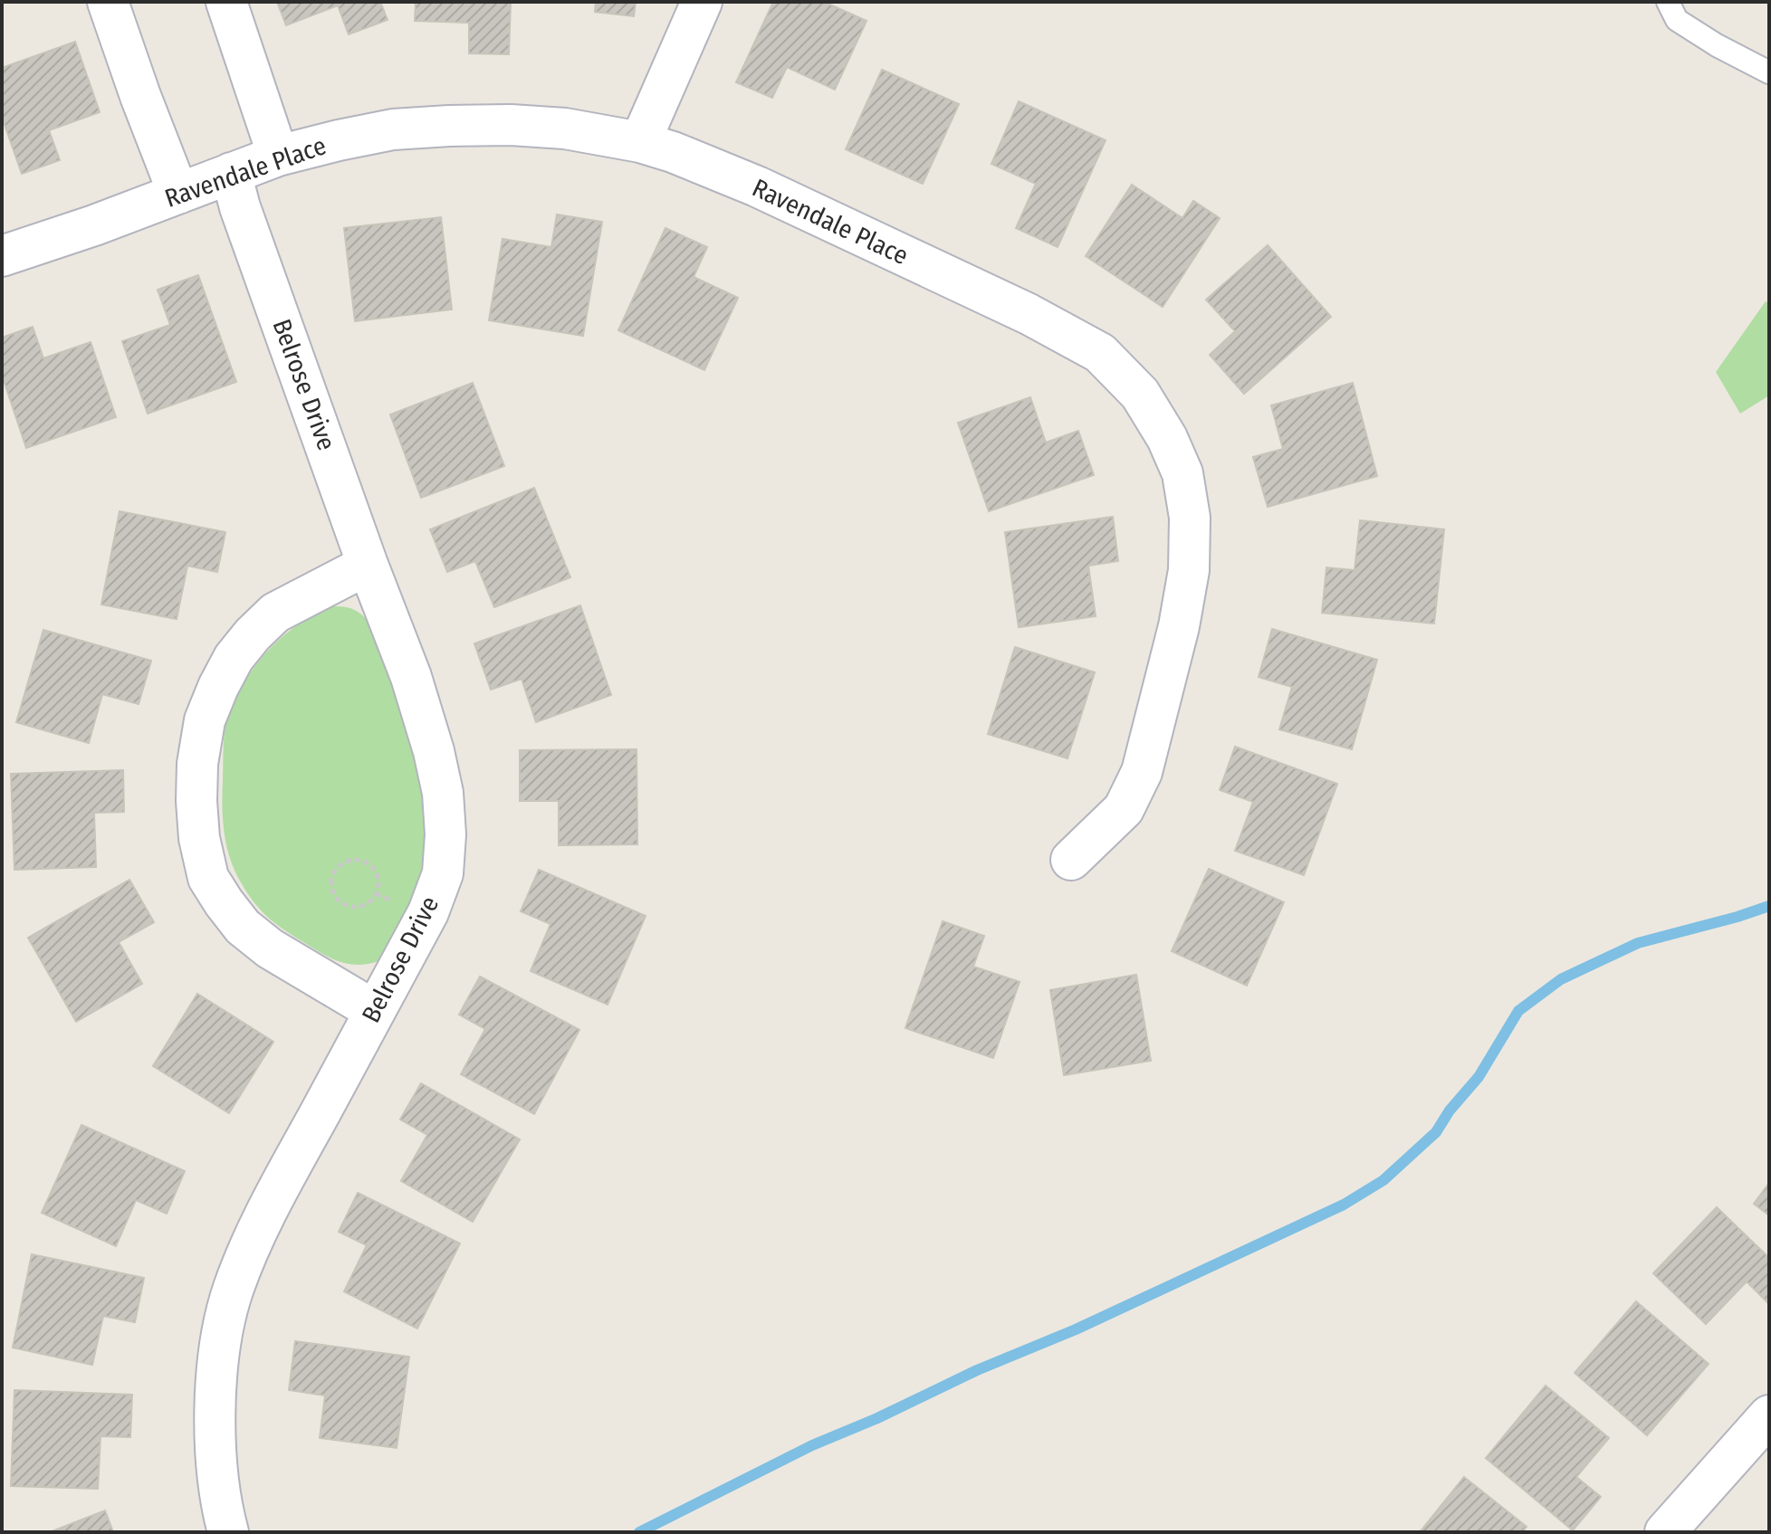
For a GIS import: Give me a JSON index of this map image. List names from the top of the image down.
{
  "streets": {
    "street": ["Ravendale Place", "Belrose Drive"]
  },
  "crossings": [
    ["Ravendale Place", "Belrose Drive"]
  ]
}
